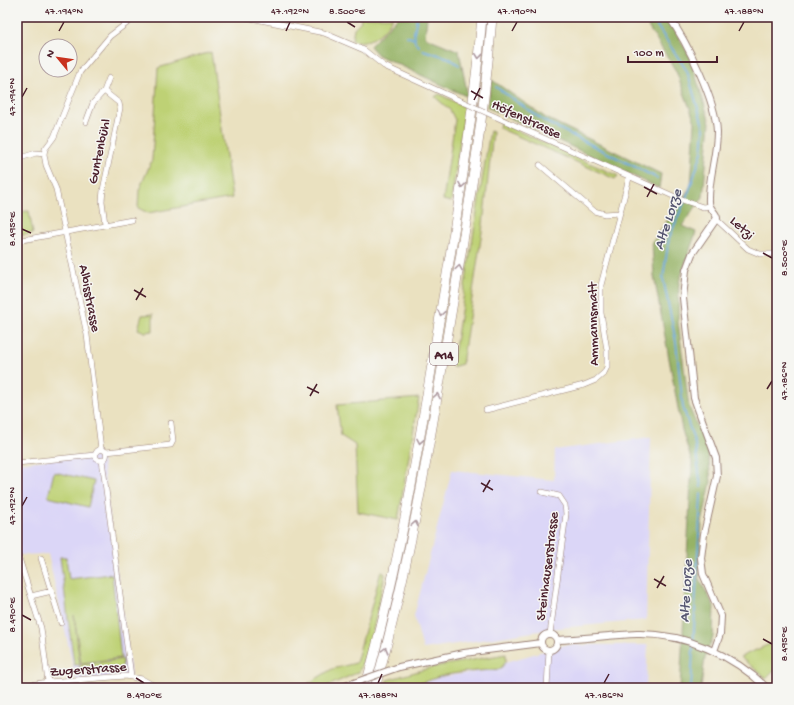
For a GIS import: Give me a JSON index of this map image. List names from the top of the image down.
{
  "streets": {
    "highway": ["A14"],
    "street": [
      "Höfenstrasse",
      "Guntenbühl",
      "Letzi",
      "Albisstrasse",
      "Ammannsmatt",
      "Steinhauserstrasse",
      "Zugerstrasse"
    ]
  },
  "crossings": [
    ["Höfenstrasse", "Ammannsmatt"]
  ],
  "water": ["Alte Lorze"],
  "scale_bar": "100 m",
  "north": "top left",
  "coordinates": [
    "47.194°N",
    "47.192°N",
    "8.500°E",
    "47.190°N",
    "47.188°N",
    "8.495°E",
    "47.186°N",
    "8.490°E"
  ]
}
